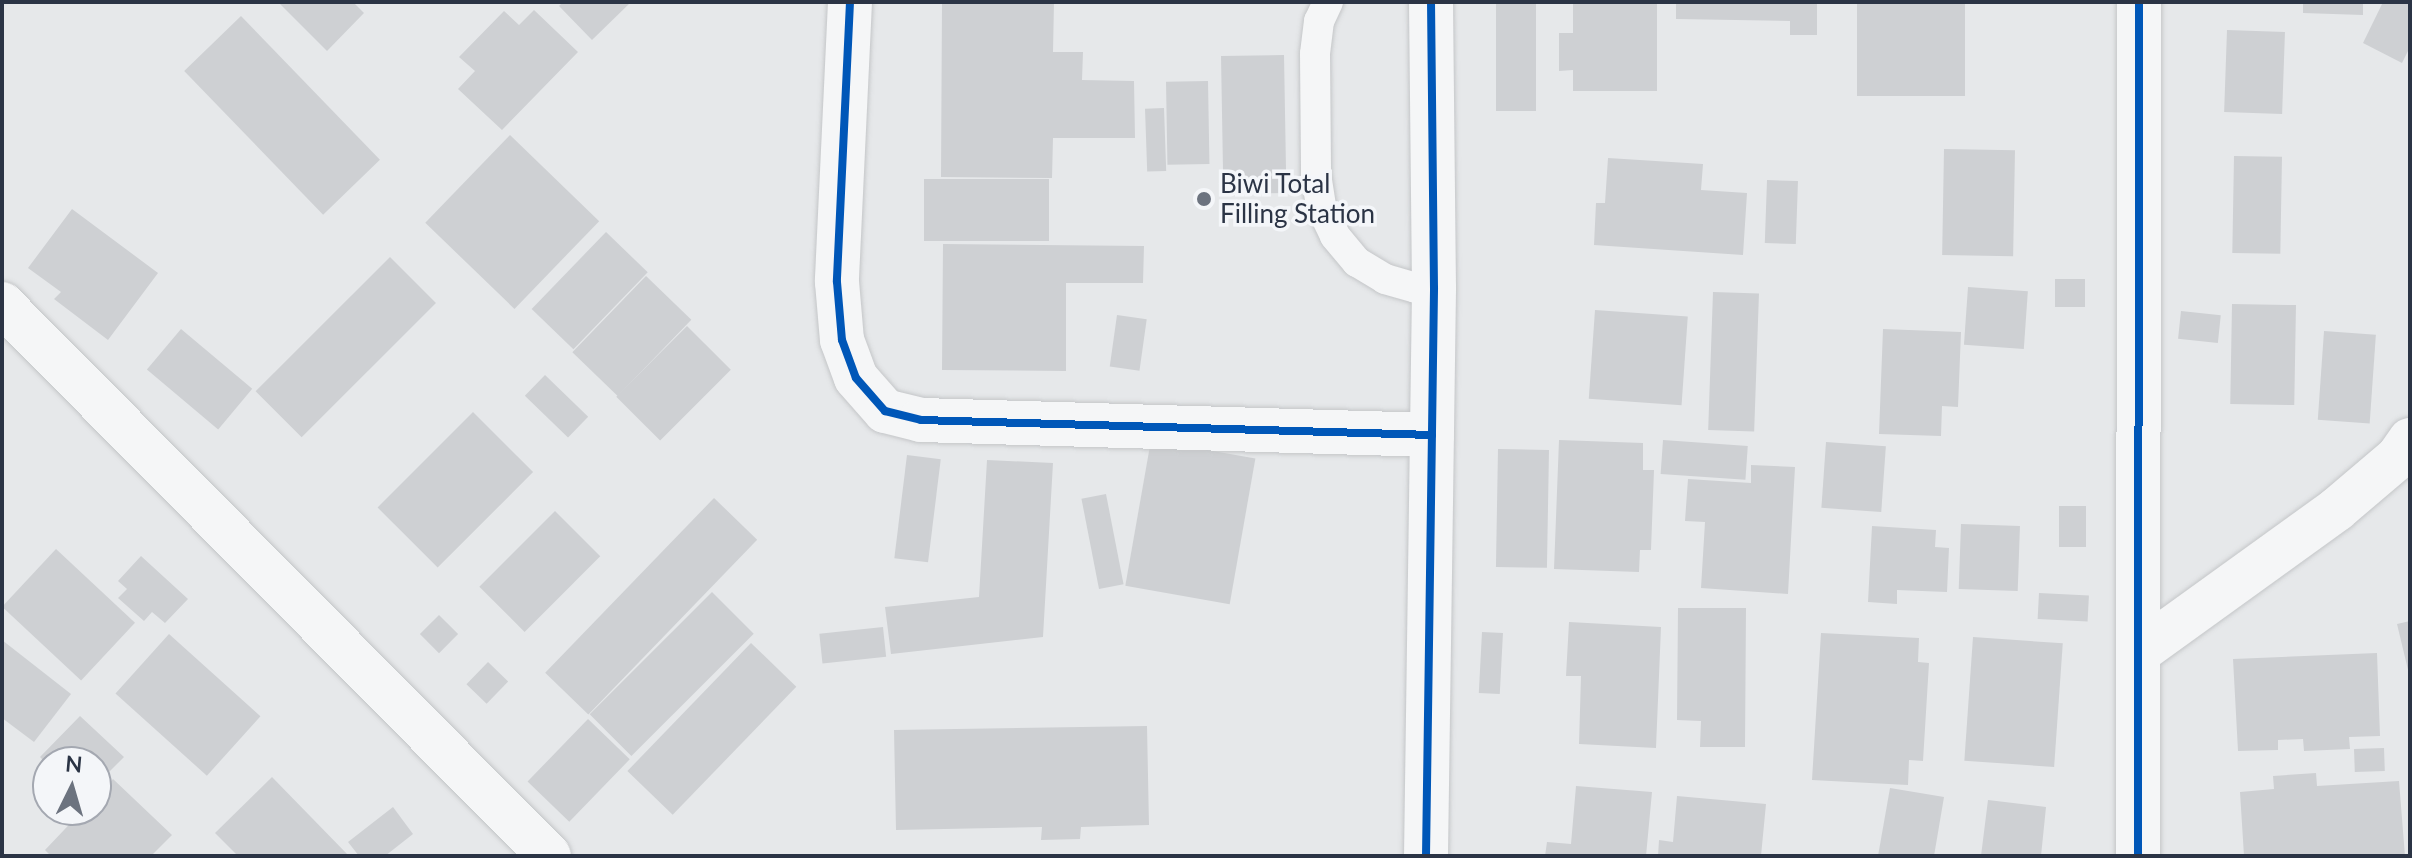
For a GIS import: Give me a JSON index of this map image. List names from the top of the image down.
{
  "places": ["Biwi Total Filling Station"],
  "north": "top"
}
